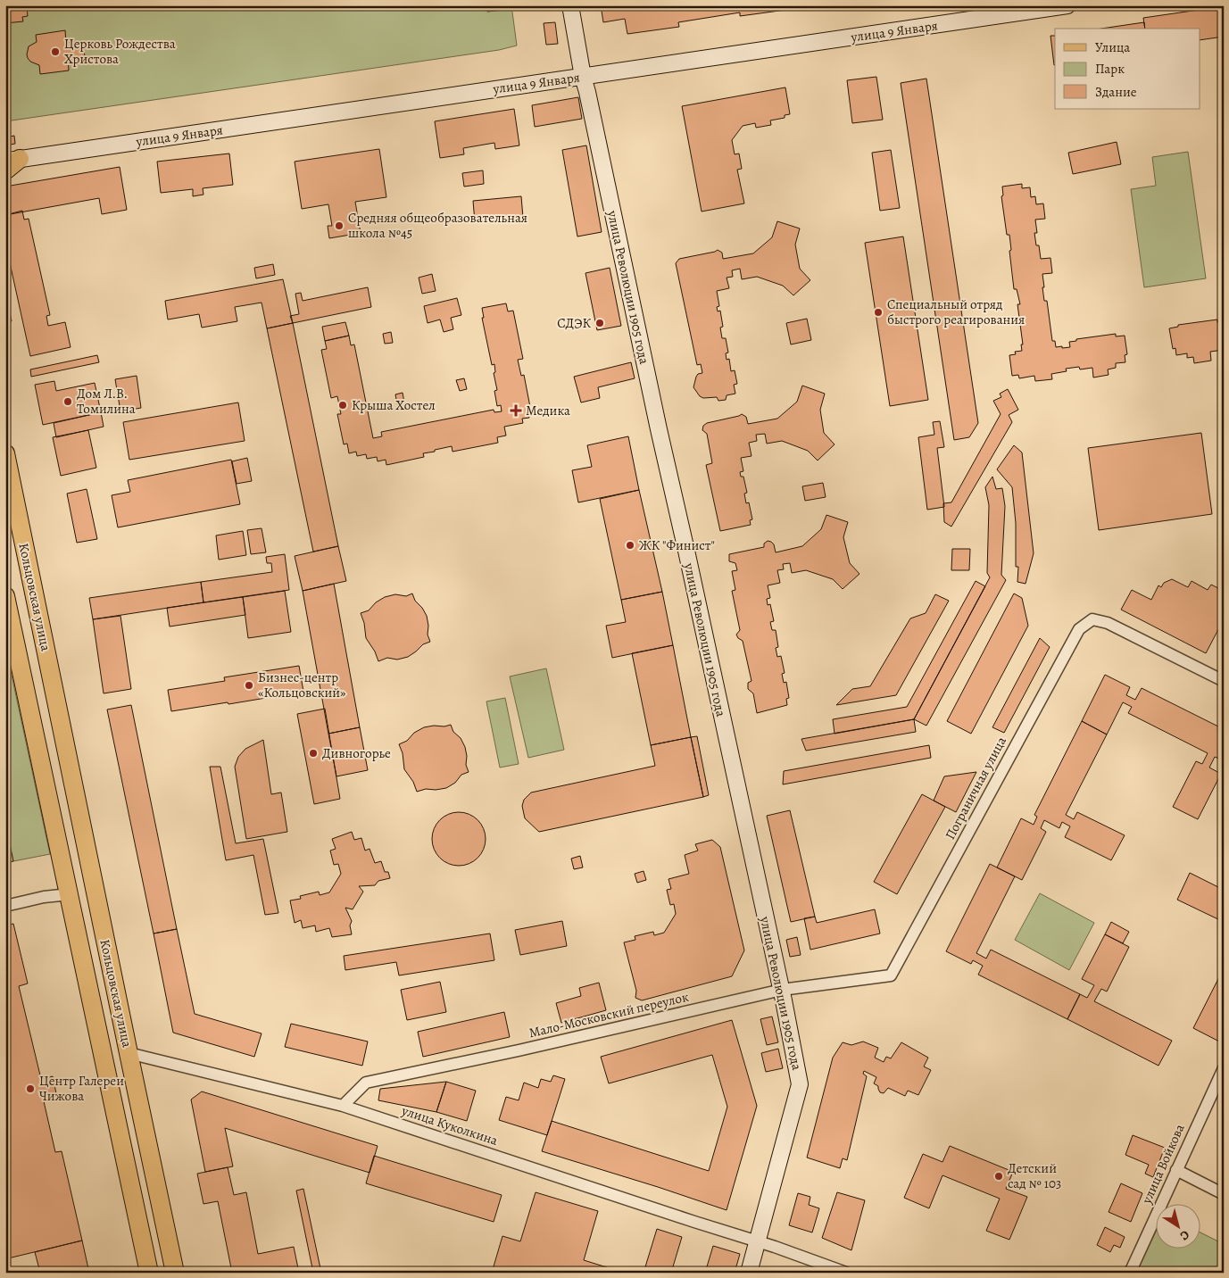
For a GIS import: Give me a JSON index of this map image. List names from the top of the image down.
{
  "streets": {
    "main road": ["Кольцовская улица"],
    "street": [
      "улица 9 Января",
      "улица Революции 1905 года",
      "Пограничная улица",
      "Мало-Московский переулок",
      "улица Куколкина",
      "улица Войкова"
    ]
  },
  "crossings": [
    ["улица 9 Января", "улица Революции 1905 года"],
    ["улица Революции 1905 года", "Мало-Московский переулок"],
    ["улица Революции 1905 года", "улица Куколкина"],
    ["Кольцовская улица", "улица Куколкина"],
    ["Пограничная улица", "Мало-Московский переулок"],
    ["Мало-Московский переулок", "улица Куколкина"]
  ],
  "places": {
    "other": [
      "Церковь Рождества Христова",
      "Средняя общеобразовательная школа №45",
      "Специальный отряд быстрого реагирования",
      "СДЭК",
      "Дом Л.В. Томилина",
      "Крыша Хостел",
      "ЖК \"Финист\"",
      "Бизнес-центр «Кольцовский»",
      "Дивногорье",
      "Центр Галереи Чижова",
      "Детский сад № 103"
    ],
    "health": ["Медика"]
  },
  "legend": ["Улица", "Парк", "Здание"],
  "north": "bottom right"
}
